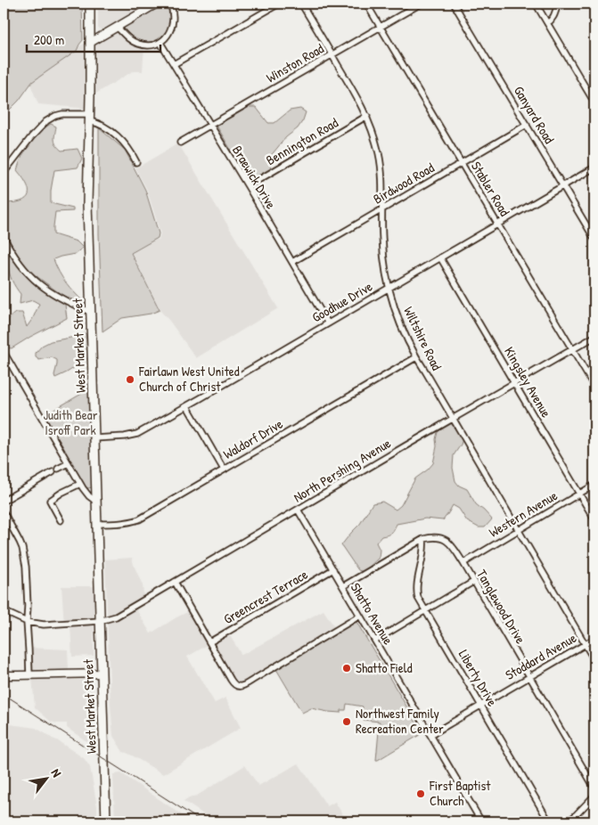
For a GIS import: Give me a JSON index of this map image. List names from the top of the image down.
{
  "streets": {
    "main road": ["West Market Street"],
    "street": [
      "Winston Road",
      "Ganyard Road",
      "Bennington Road",
      "Braewick Drive",
      "Birdwood Road",
      "Stabler Road",
      "Goodhue Drive",
      "Wiltshire Road",
      "Kingsley Avenue",
      "Waldorf Drive",
      "North Pershing Avenue",
      "Western Avenue",
      "Greencrest Terrace",
      "Tanglewood Drive",
      "Shatto Avenue",
      "Stoddard Avenue",
      "Liberty Drive"
    ]
  },
  "crossings": [
    ["Winston Road", "Braewick Drive"],
    ["Winston Road", "Stabler Road"],
    ["Winston Road", "Wiltshire Road"],
    ["Ganyard Road", "Birdwood Road"],
    ["Ganyard Road", "Goodhue Drive"],
    ["Bennington Road", "Braewick Drive"],
    ["Bennington Road", "Wiltshire Road"],
    ["Braewick Drive", "Birdwood Road"],
    ["Braewick Drive", "Goodhue Drive"],
    ["Birdwood Road", "Stabler Road"],
    ["Birdwood Road", "Wiltshire Road"],
    ["Stabler Road", "Goodhue Drive"],
    ["Stabler Road", "North Pershing Avenue"],
    ["Goodhue Drive", "Wiltshire Road"],
    ["Goodhue Drive", "West Market Street"],
    ["Goodhue Drive", "Kingsley Avenue"],
    ["Wiltshire Road", "Waldorf Drive"],
    ["Wiltshire Road", "North Pershing Avenue"],
    ["Wiltshire Road", "Western Avenue"],
    ["Wiltshire Road", "Stoddard Avenue"],
    ["West Market Street", "Waldorf Drive"],
    ["West Market Street", "North Pershing Avenue"],
    ["Kingsley Avenue", "North Pershing Avenue"],
    ["Kingsley Avenue", "Western Avenue"],
    ["North Pershing Avenue", "Shatto Avenue"],
    ["Western Avenue", "Tanglewood Drive"],
    ["Greencrest Terrace", "Shatto Avenue"],
    ["Tanglewood Drive", "Stoddard Avenue"],
    ["Tanglewood Drive", "Liberty Drive"],
    ["Shatto Avenue", "Stoddard Avenue"],
    ["Stoddard Avenue", "Liberty Drive"]
  ],
  "parks": ["Judith Bear Isroff Park"],
  "places": [
    "Fairlawn West United Church of Christ",
    "Shatto Field",
    "Northwest Family Recreation Center",
    "First Baptist Church"
  ],
  "scale_bar": "200 m",
  "north": "top right"
}
